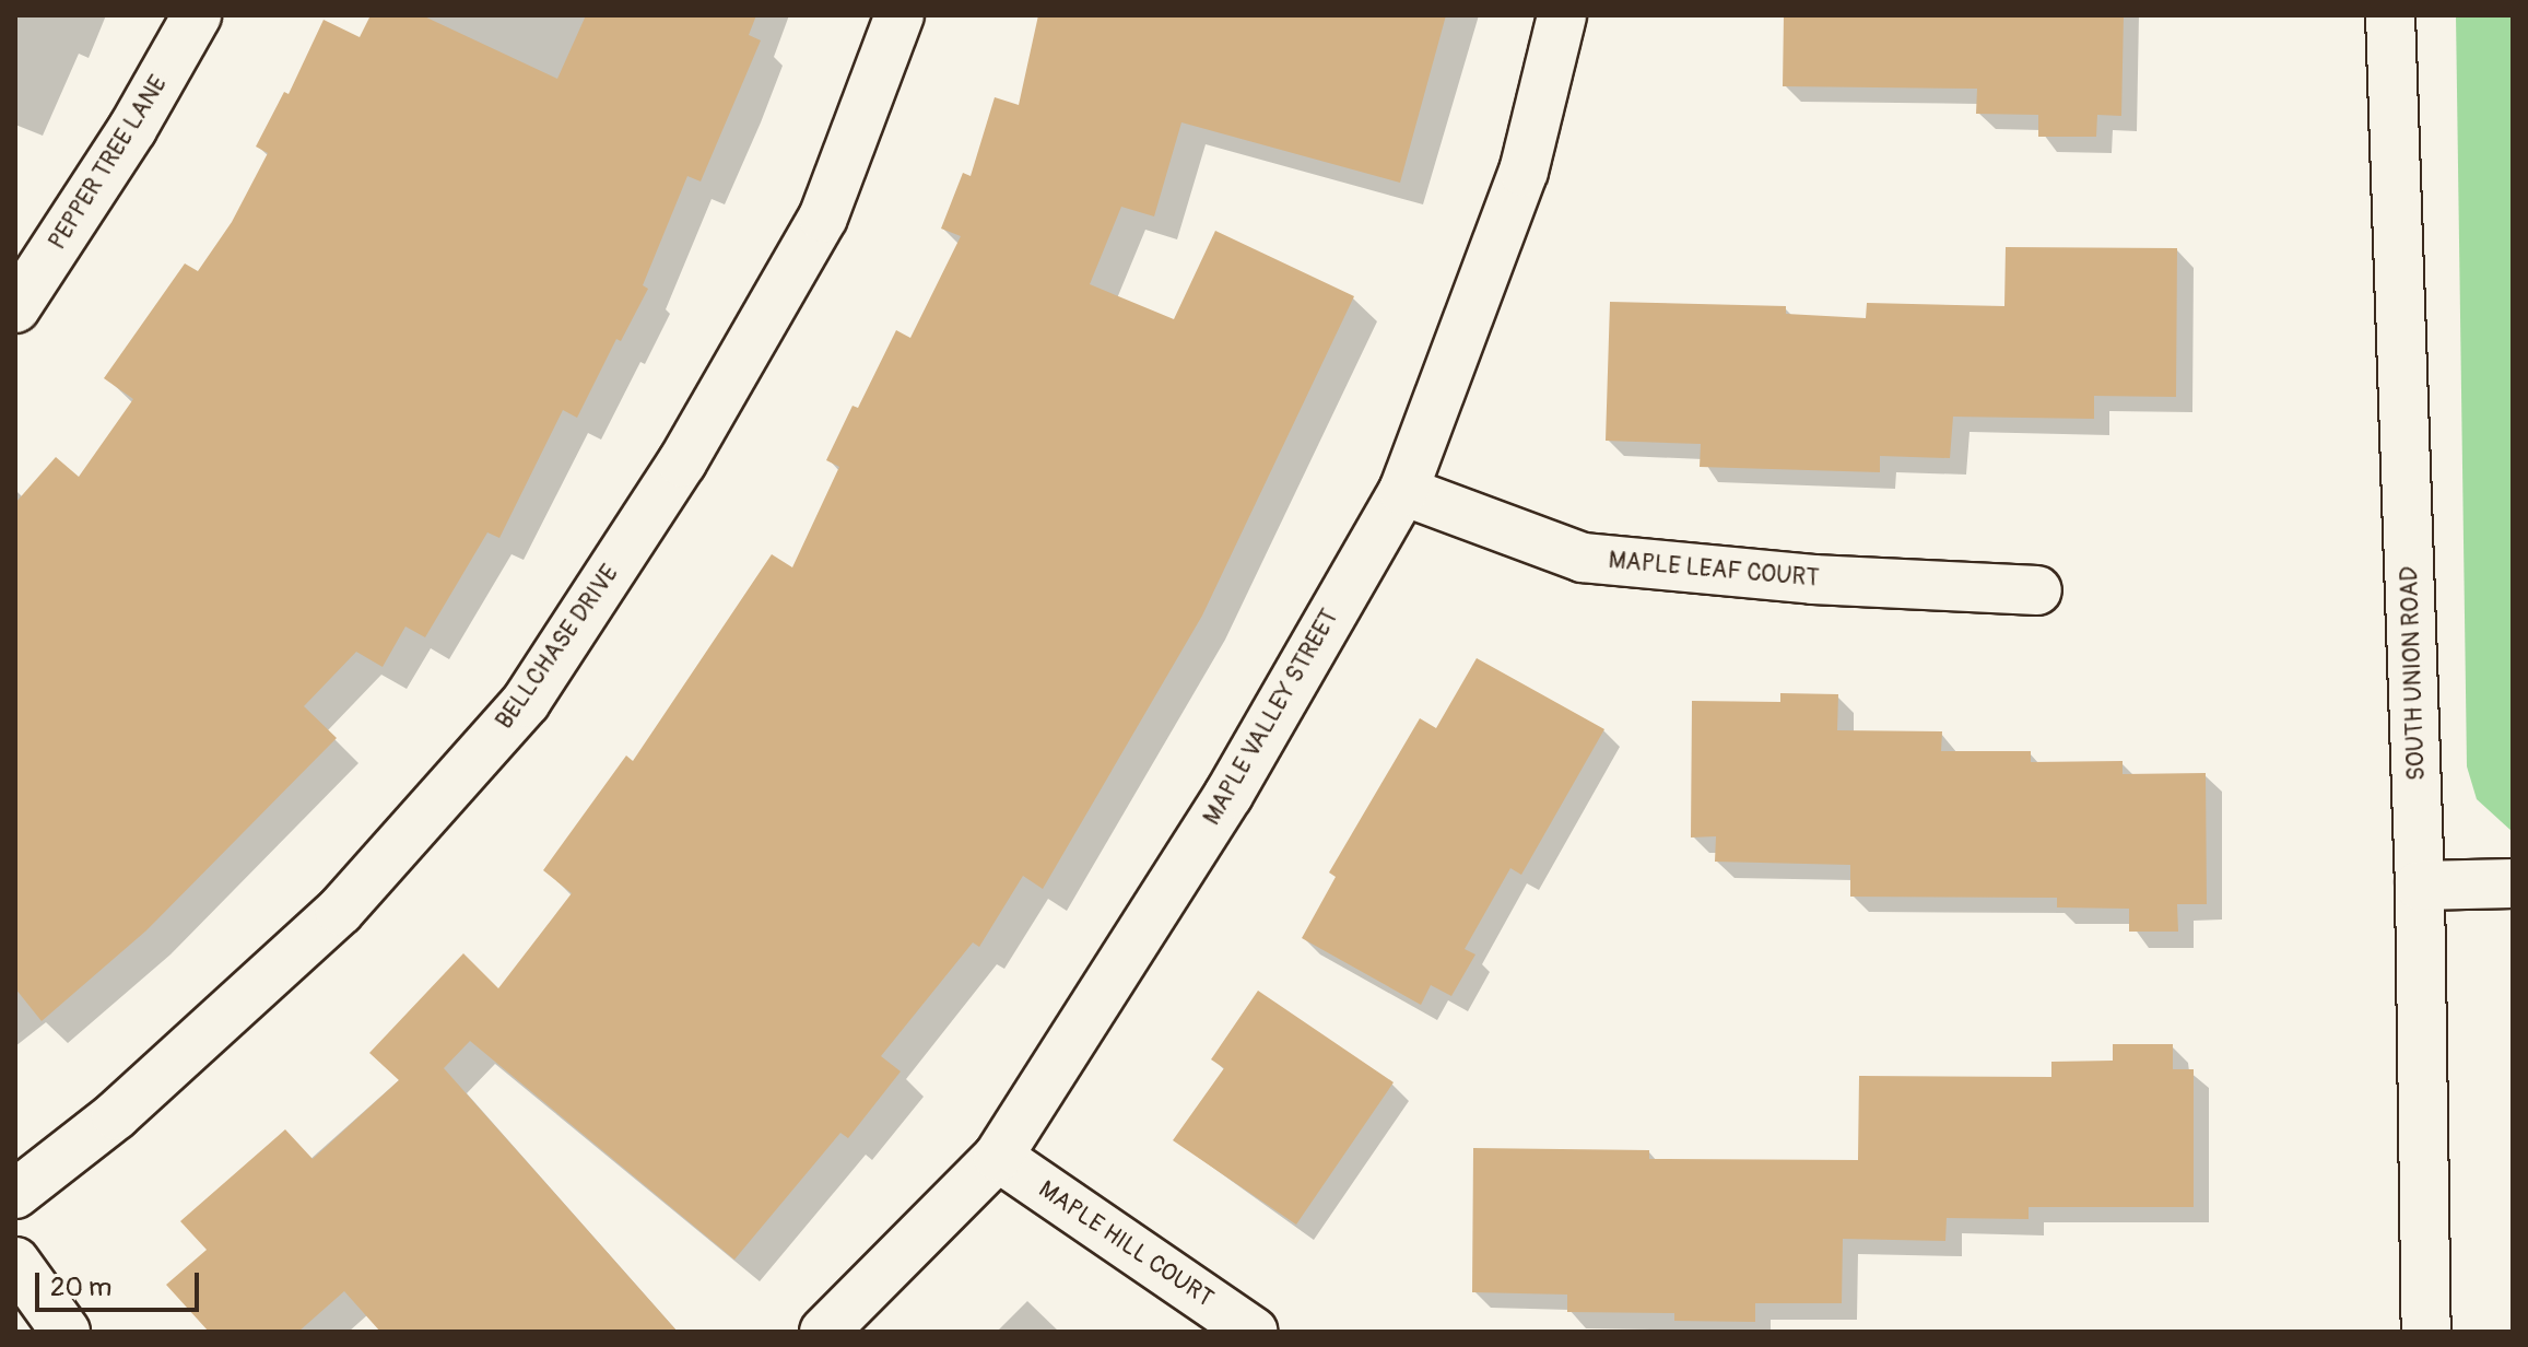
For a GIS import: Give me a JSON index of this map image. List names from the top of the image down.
{
  "streets": {
    "street": [
      "PEPPER TREE LANE",
      "MAPLE LEAF COURT",
      "BELLCHASE DRIVE",
      "SOUTH UNION ROAD",
      "MAPLE VALLEY STREET",
      "MAPLE HILL COURT"
    ]
  },
  "crossings": [
    ["MAPLE LEAF COURT", "MAPLE VALLEY STREET"],
    ["MAPLE VALLEY STREET", "MAPLE HILL COURT"]
  ],
  "scale_bar": "20 m"
}
